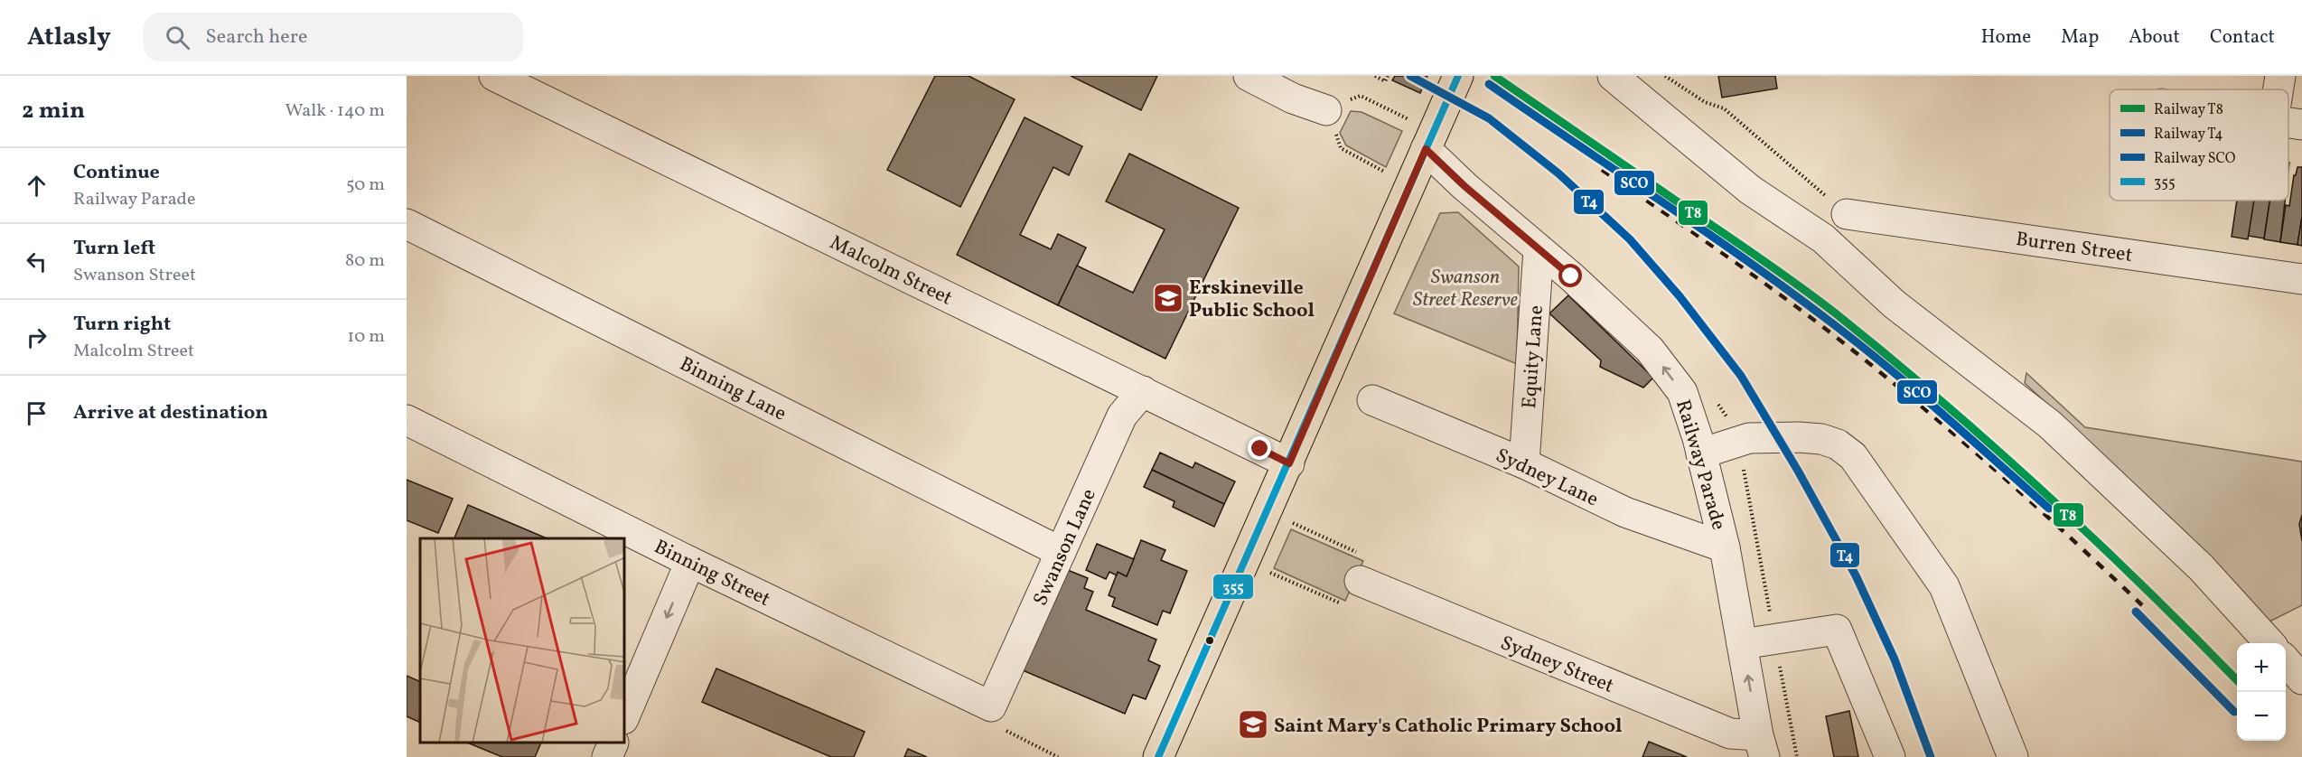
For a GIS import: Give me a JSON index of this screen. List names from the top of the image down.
{
  "streets": {
    "street": [
      "Burren Street",
      "Malcolm Street",
      "Equity Lane",
      "Binning Lane",
      "Railway Parade",
      "Sydney Lane",
      "Swanson Lane",
      "Binning Street",
      "Sydney Street"
    ]
  },
  "crossings": [
    ["Malcolm Street", "Swanson Lane"],
    ["Equity Lane", "Railway Parade"],
    ["Equity Lane", "Sydney Lane"],
    ["Binning Lane", "Swanson Lane"],
    ["Railway Parade", "Sydney Lane"],
    ["Railway Parade", "Sydney Street"],
    ["Swanson Lane", "Binning Street"]
  ],
  "parks": ["Swanson Street Reserve"],
  "places": {
    "school or university": ["Erskineville Public School", "Saint Mary's Catholic Primary School"]
  },
  "lines": [
    "rail line T8",
    "rail line T4",
    "transit line 355",
    "rail line SCO"
  ],
  "legend": [
    "Railway T8",
    "Railway T4",
    "Railway SCO",
    "355"
  ],
  "page": {
    "header": "Atlasly",
    "search": "Search here",
    "nav": [
      "Home",
      "Map",
      "About",
      "Contact"
    ],
    "heading": ["2 min", "Walk · 140 m"],
    "list": [
      ["Continue", "Railway Parade", "50 m"],
      ["Turn left", "Swanson Street", "80 m"],
      ["Turn right", "Malcolm Street", "10 m"],
      "Arrive at destination"
    ],
    "map_buttons": ["+", "−"]
  }
}
